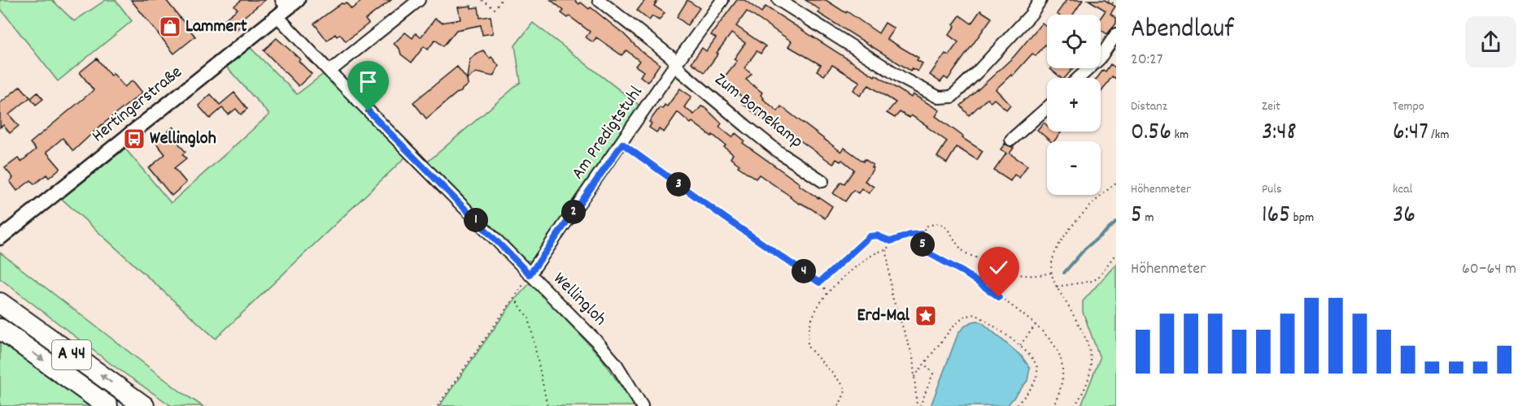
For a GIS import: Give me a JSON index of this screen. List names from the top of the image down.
{
  "streets": {
    "highway": ["A 44"],
    "street": [
      "Hertingerstraße",
      "Zum Bornekamp",
      "Am Predigtstuhl",
      "Wellingloh"
    ]
  },
  "crossings": [
    ["Hertingerstraße", "Wellingloh"],
    ["Zum Bornekamp", "Am Predigtstuhl"],
    ["Am Predigtstuhl", "Wellingloh"]
  ],
  "places": {
    "shop": ["Lammert"],
    "bus stop": ["Wellingloh"],
    "place": ["Erd-Mal"]
  },
  "page": {
    "heading": ["Abendlauf", "20:27"],
    "map_buttons": ["+", "−"],
    "stats": [
      ["Distanz", "0.56 km"],
      ["Zeit", "3:48"],
      ["Tempo", "6:47 /km"],
      ["Höhenmeter", "5 m"],
      ["Puls", "165 bpm"],
      ["kcal", "36"]
    ],
    "pins": [
      "3",
      "2",
      "1",
      "5",
      "4"
    ],
    "chart": ["Höhenmeter", "60–64 m"]
  }
}
